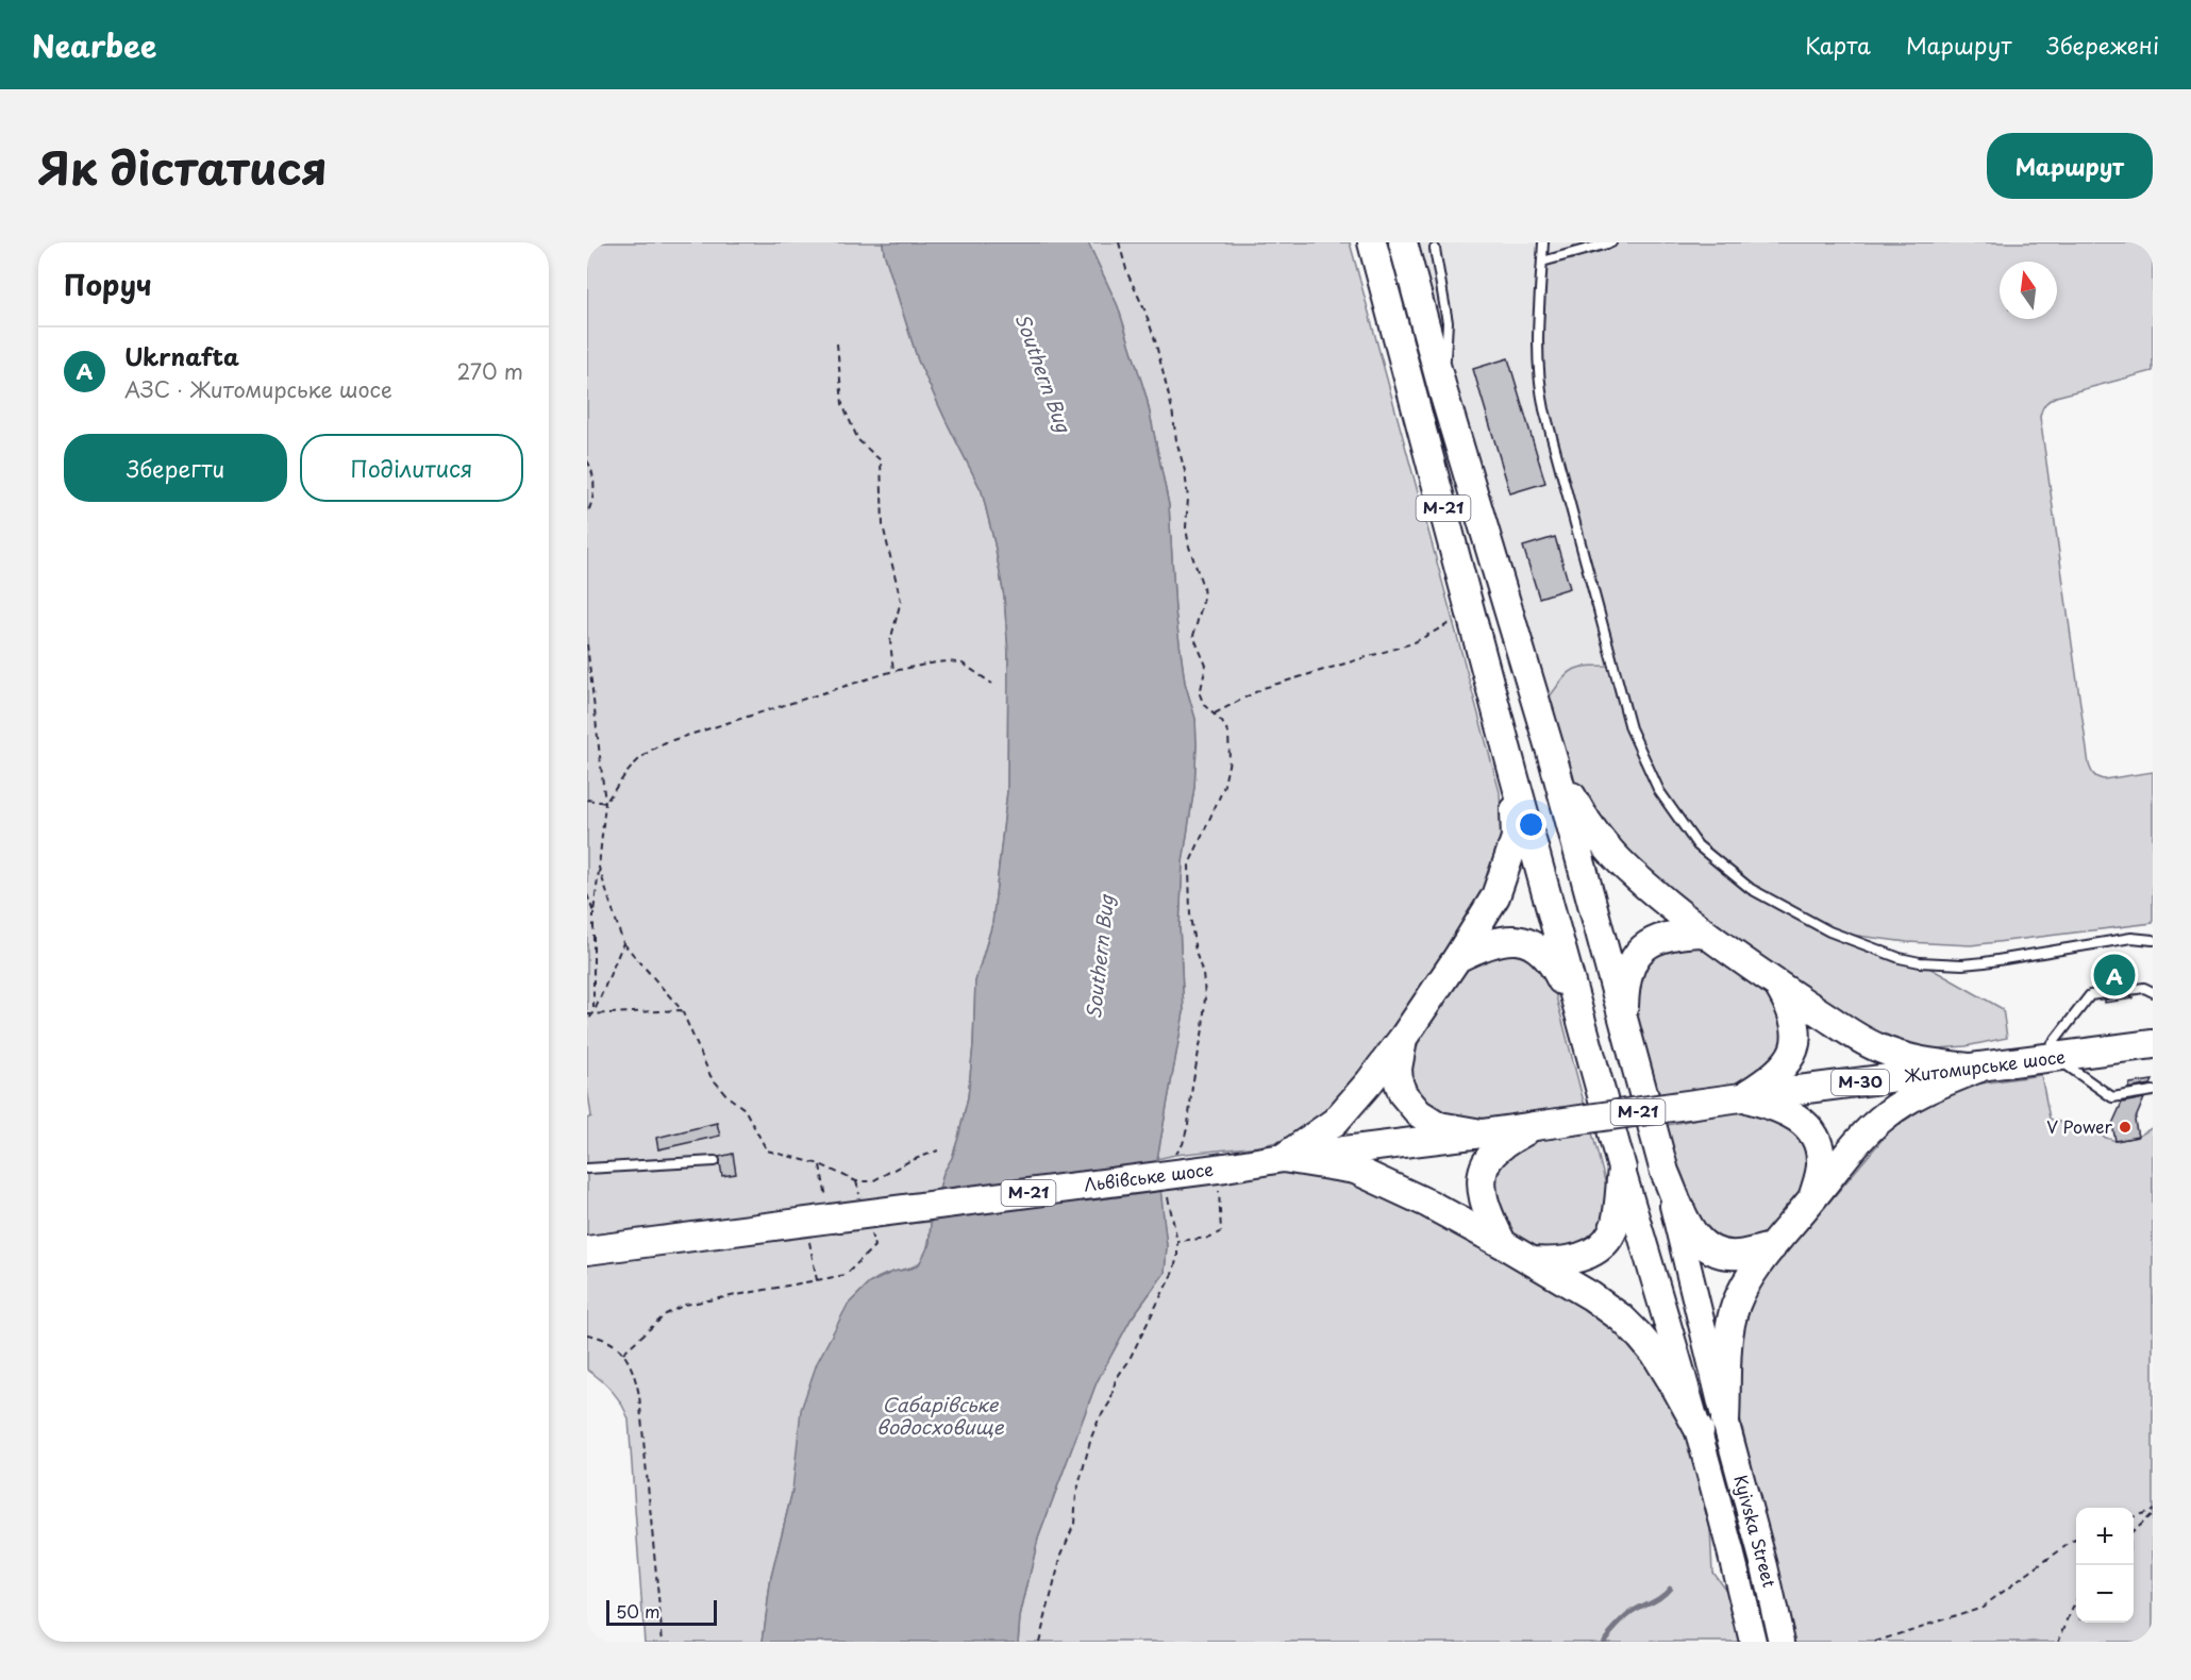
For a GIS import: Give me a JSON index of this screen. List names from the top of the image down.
{
  "streets": {
    "highway": [
      "М-21",
      "Житомирське шосе",
      "М-30",
      "Львівське шосе"
    ],
    "main road": ["Kyivska Street"]
  },
  "crossings": [
    ["М-21", "Житомирське шосе"],
    ["М-21", "Львівське шосе"],
    ["М-21", "Kyivska Street"]
  ],
  "water": ["Southern Bug", "Сабарівське водосховище"],
  "places": ["V Power"],
  "scale_bar": "50 m",
  "north": "top",
  "page": {
    "header": "Nearbee",
    "nav": ["Карта", "Маршрут", "Збережені"],
    "title": "Як дістатися",
    "buttons": [
      "Маршрут",
      ["Зберегти", "Поділитися"]
    ],
    "heading": "Поруч",
    "list": [
      {
        "mark": "A",
        "name": "Ukrnafta",
        "note": "АЗС · Житомирське шосе",
        "value": "270 m"
      }
    ],
    "pins": "A",
    "map_buttons": ["+", "−"],
    "scale": "50 m"
  }
}
